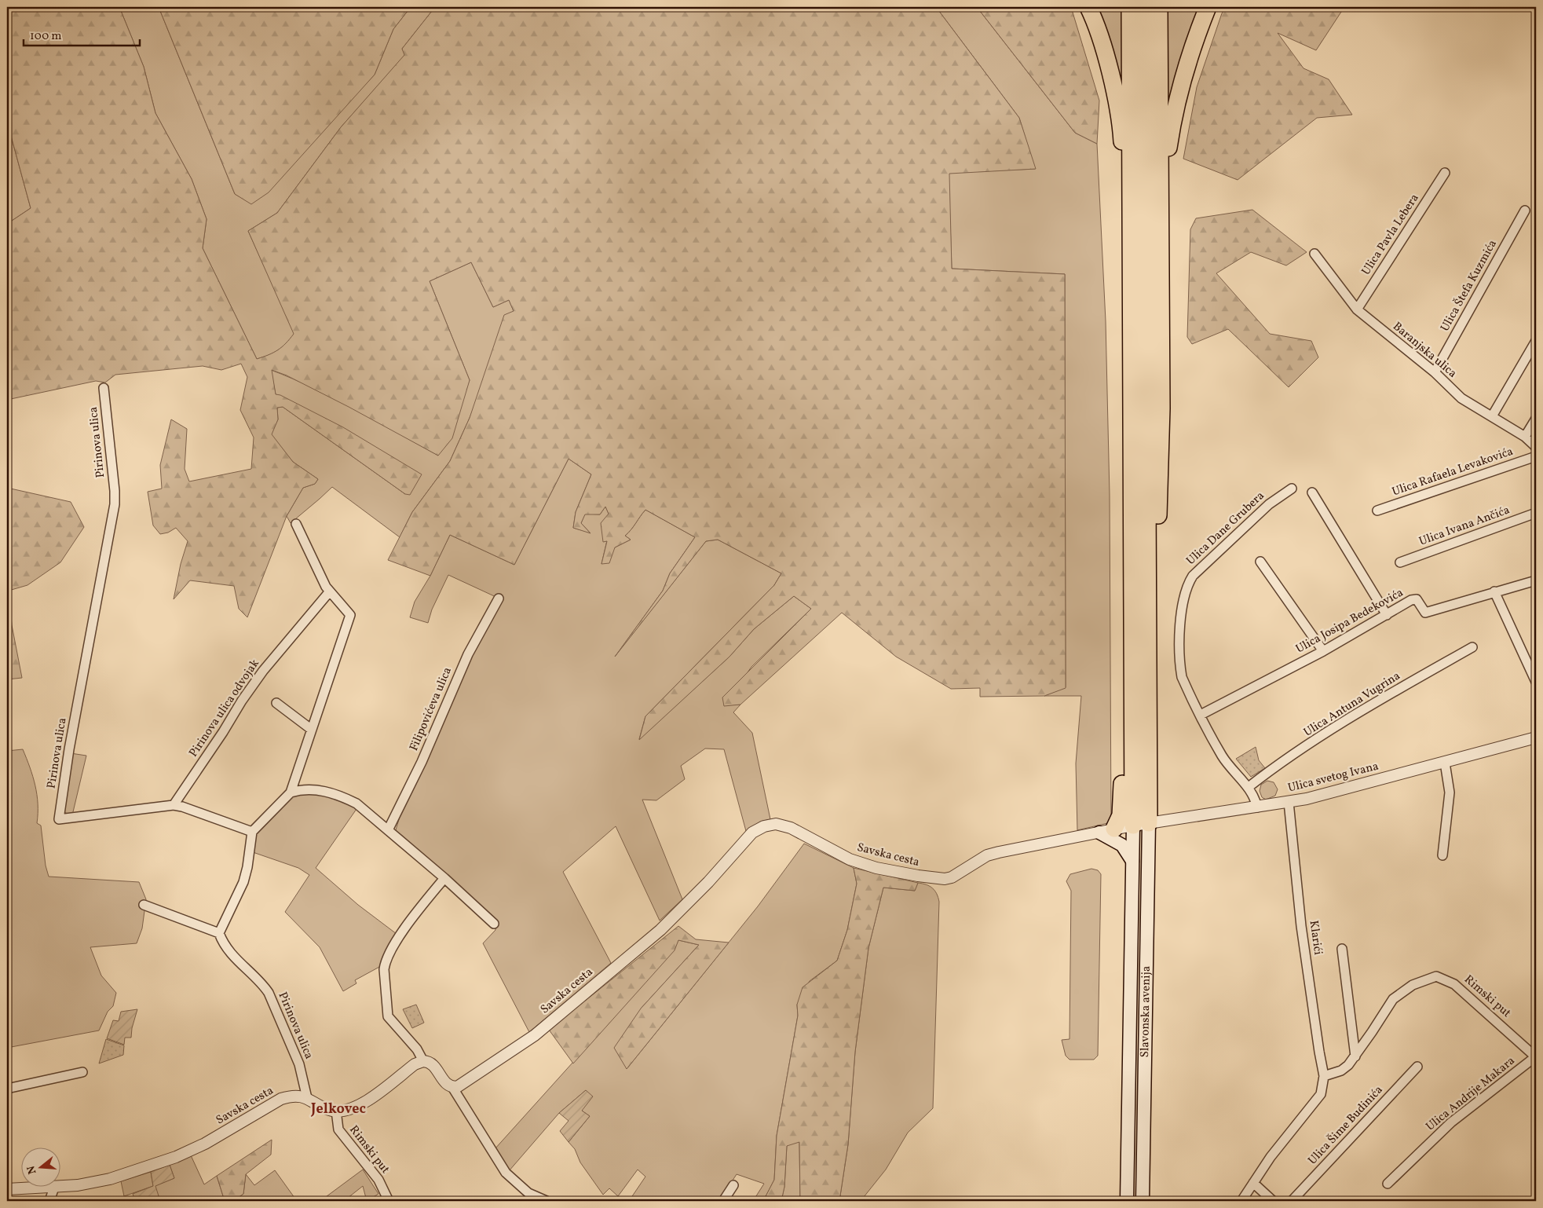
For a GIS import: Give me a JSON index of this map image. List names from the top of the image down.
{
  "streets": {
    "main road": ["Slavonska avenija"],
    "street": [
      "Ulica Pavla Lebera",
      "Ulica Štefa Kuzmića",
      "Baranjska ulica",
      "Pirinova ulica",
      "Ulica Rafaela Levakovića",
      "Ulica Ivana Ančića",
      "Ulica Dane Grubera",
      "Ulica Josipa Bedekovića",
      "Ulica Antuna Vugrina",
      "Pirinova ulica odvojak",
      "Filipovićeva ulica",
      "Ulica svetog Ivana",
      "Savska cesta",
      "Klarići",
      "Rimski put",
      "Ulica Andrije Makara",
      "Ulica Šime Budinića"
    ]
  },
  "crossings": [
    ["Ulica Pavla Lebera", "Baranjska ulica"],
    ["Ulica Štefa Kuzmića", "Baranjska ulica"],
    ["Pirinova ulica", "Pirinova ulica odvojak"],
    ["Pirinova ulica", "Savska cesta"],
    ["Ulica Dane Grubera", "Ulica Josipa Bedekovića"],
    ["Ulica Dane Grubera", "Ulica Antuna Vugrina"],
    ["Ulica Dane Grubera", "Ulica svetog Ivana"],
    ["Ulica svetog Ivana", "Savska cesta"],
    ["Ulica svetog Ivana", "Klarići"],
    ["Ulica svetog Ivana", "Slavonska avenija"],
    ["Savska cesta", "Rimski put"],
    ["Savska cesta", "Slavonska avenija"],
    ["Klarići", "Rimski put"],
    ["Rimski put", "Ulica Andrije Makara"]
  ],
  "districts": ["Jelkovec"],
  "scale_bar": "100 m",
  "north": "left"
}
